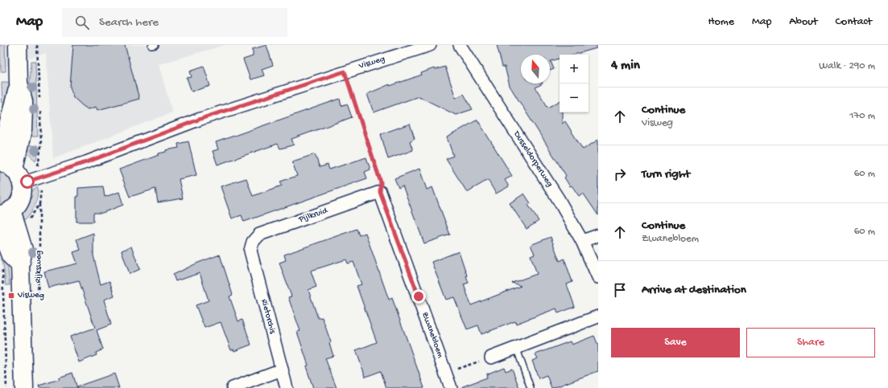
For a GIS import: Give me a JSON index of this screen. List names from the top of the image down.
{
  "streets": {
    "main road": ["Rijksweg"],
    "street": [
      "Visweg",
      "Dusseldorperweg",
      "Pijlkruid",
      "Rietorchis",
      "Zwanebloem"
    ]
  },
  "crossings": [
    ["Pijlkruid", "Rietorchis"],
    ["Pijlkruid", "Zwanebloem"]
  ],
  "places": {
    "transit": ["Visweg"]
  },
  "north": "top",
  "page": {
    "header": "Map",
    "search": "Search here",
    "nav": [
      "Home",
      "Map",
      "About",
      "Contact"
    ],
    "heading": ["4 min", "Walk · 290 m"],
    "map_buttons": ["+", "−"],
    "list": [
      ["Continue", "Visweg", "170 m"],
      ["Turn right", "60 m"],
      ["Continue", "Zwanebloem", "60 m"],
      "Arrive at destination"
    ],
    "buttons": ["Save", "Share"]
  }
}
